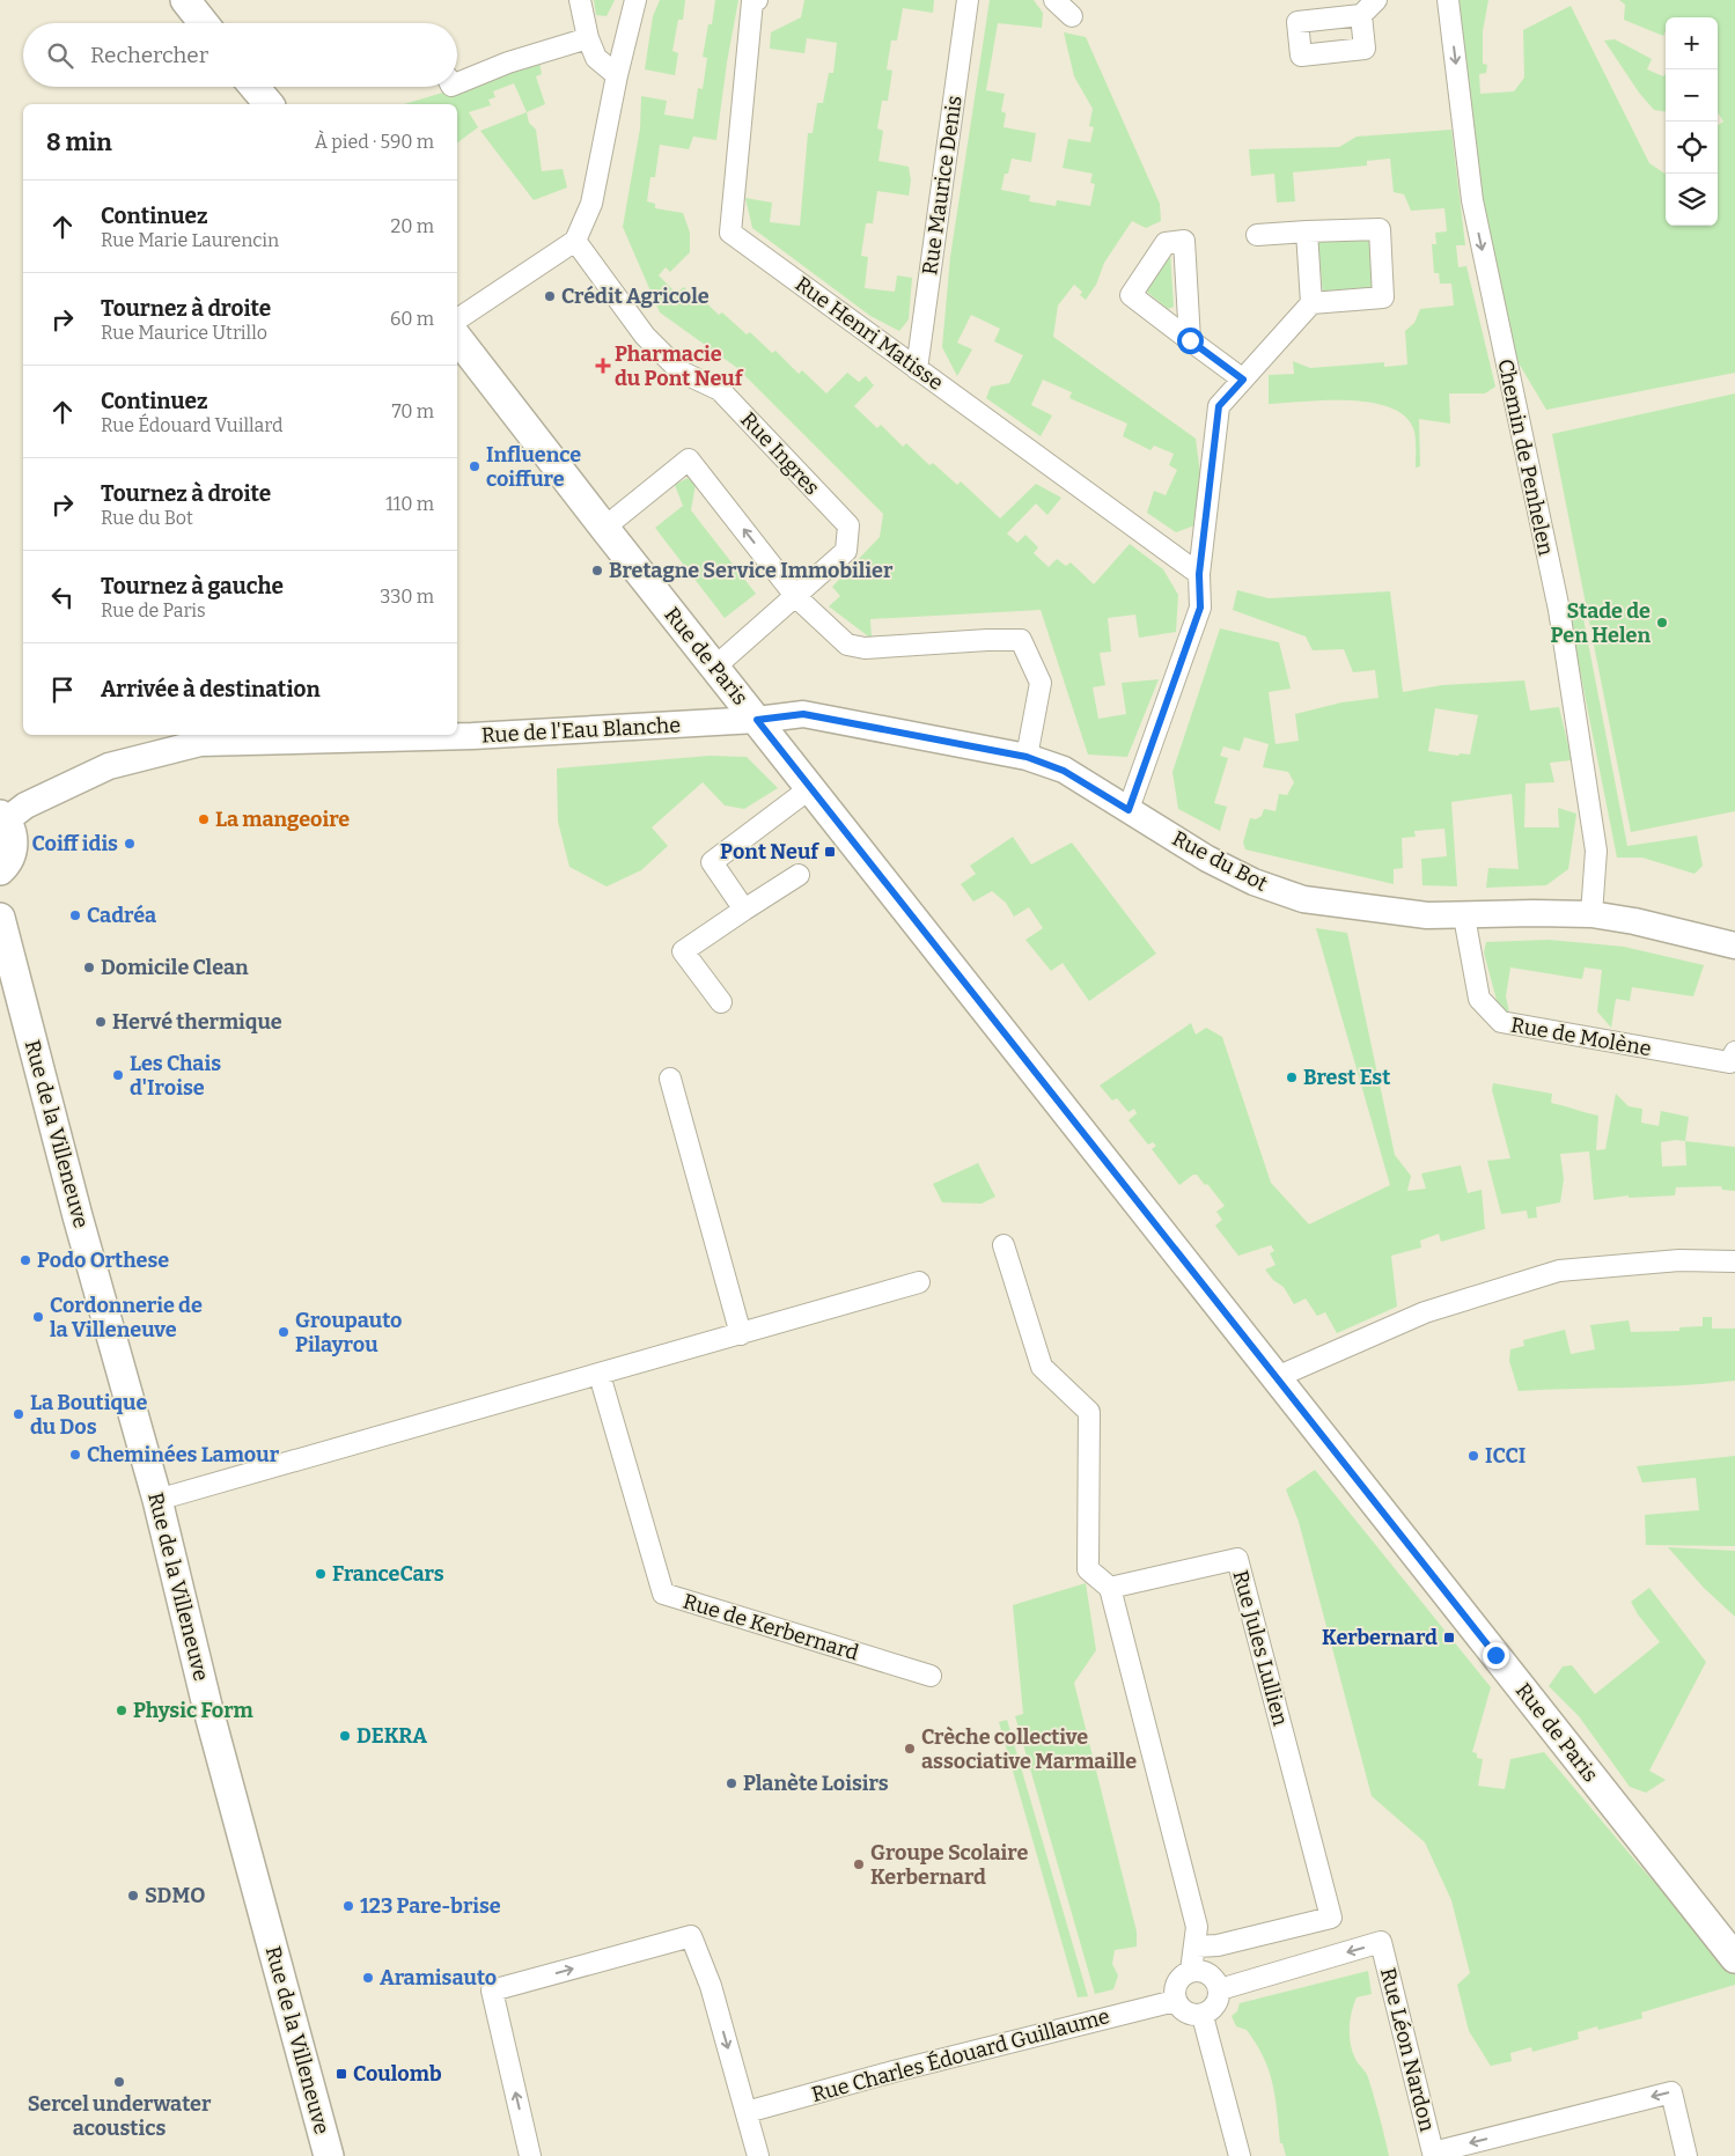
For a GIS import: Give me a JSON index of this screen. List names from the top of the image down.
{
  "streets": {
    "main road": ["Rue de Paris", "Rue de la Villeneuve"],
    "street": [
      "Rue Maurice Denis",
      "Rue Henri Matisse",
      "Rue Ingres",
      "Chemin de Penhelen",
      "Rue de l'Eau Blanche",
      "Rue du Bot",
      "Rue de Molène",
      "Rue de Kerbernard",
      "Rue Jules Lullien",
      "Rue Léon Nardon",
      "Rue Charles Édouard Guillaume"
    ]
  },
  "crossings": [
    ["Rue Maurice Denis", "Rue Henri Matisse"],
    ["Rue Ingres", "Rue de Paris"],
    ["Chemin de Penhelen", "Rue du Bot"],
    ["Rue de Paris", "Rue de l'Eau Blanche"],
    ["Rue de Paris", "Rue du Bot"],
    ["Rue de l'Eau Blanche", "Rue du Bot"],
    ["Rue du Bot", "Rue de Molène"],
    ["Rue Léon Nardon", "Rue Charles Édouard Guillaume"]
  ],
  "one_way": ["Chemin de Penhelen"],
  "places": {
    "other": [
      "Crédit Agricole",
      "Influence coiffure",
      "Bretagne Service Immobilier",
      "Stade de Pen Helen",
      "La mangeoire",
      "Coiff idis",
      "Cadréa",
      "Domicile Clean",
      "Hervé thermique",
      "Les Chais d'Iroise",
      "Brest Est",
      "Podo Orthese",
      "Cordonnerie de la Villeneuve",
      "Groupauto Pilayrou",
      "La Boutique du Dos",
      "Cheminées Lamour",
      "ICCI",
      "FranceCars",
      "Physic Form",
      "DEKRA",
      "Crèche collective associative Marmaille",
      "Planète Loisirs",
      "Groupe Scolaire Kerbernard",
      "SDMO",
      "123 Pare-brise",
      "Aramisauto",
      "Sercel underwater acoustics"
    ],
    "health": ["Pharmacie du Pont Neuf"],
    "transit": ["Pont Neuf", "Kerbernard", "Coulomb"]
  },
  "page": {
    "map_buttons": ["+", "−"],
    "search": "Rechercher",
    "heading": ["8 min", "À pied · 590 m"],
    "list": [
      ["Continuez", "Rue Marie Laurencin", "20 m"],
      ["Tournez à droite", "Rue Maurice Utrillo", "60 m"],
      ["Continuez", "Rue Édouard Vuillard", "70 m"],
      ["Tournez à droite", "Rue du Bot", "110 m"],
      ["Tournez à gauche", "Rue de Paris", "330 m"],
      "Arrivée à destination"
    ]
  }
}
